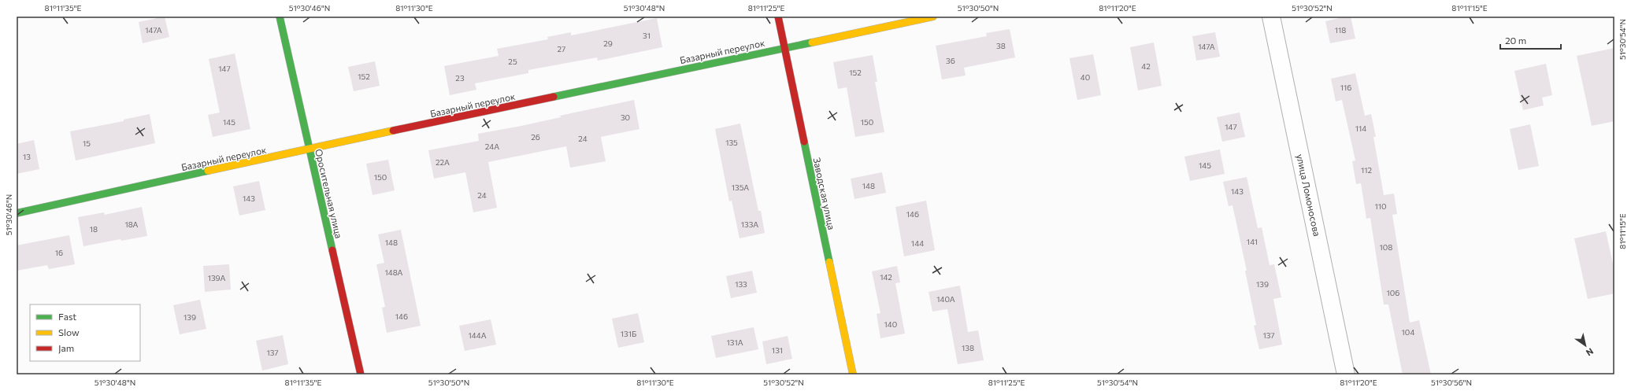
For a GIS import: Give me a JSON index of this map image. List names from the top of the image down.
{
  "streets": {
    "street": [
      "Базарный переулок",
      "Оросительная улица",
      "Заводская улица",
      "улица Ломоносова"
    ]
  },
  "crossings": [
    ["Базарный переулок", "Оросительная улица"],
    ["Базарный переулок", "Заводская улица"]
  ],
  "house_numbers": [
    "147А",
    "118",
    "31",
    "29",
    "38",
    "147А",
    "27",
    "36",
    "25",
    "42",
    "147",
    "152",
    "152",
    "40",
    "23",
    "116",
    "30",
    "145",
    "150",
    "147",
    "114",
    "26",
    "24",
    "135",
    "15",
    "24А",
    "13",
    "22А",
    "145",
    "112",
    "150",
    "148",
    "135А",
    "143",
    "24",
    "143",
    "110",
    "146",
    "18А",
    "133А",
    "18",
    "141",
    "148",
    "144",
    "108",
    "16",
    "148А",
    "142",
    "139А",
    "133",
    "139",
    "106",
    "140А",
    "146",
    "139",
    "140",
    "104",
    "131Б",
    "144А",
    "137",
    "131А",
    "138",
    "131",
    "137"
  ],
  "legend": ["Fast", "Slow", "Jam"],
  "scale_bar": "20 m",
  "north": "bottom right",
  "coordinates": [
    "81°11'35\"E",
    "51°30'46\"N",
    "81°11'30\"E",
    "51°30'48\"N",
    "81°11'25\"E",
    "51°30'50\"N",
    "81°11'20\"E",
    "51°30'52\"N",
    "81°11'15\"E",
    "51°30'54\"N",
    "51°30'56\"N"
  ]
}
